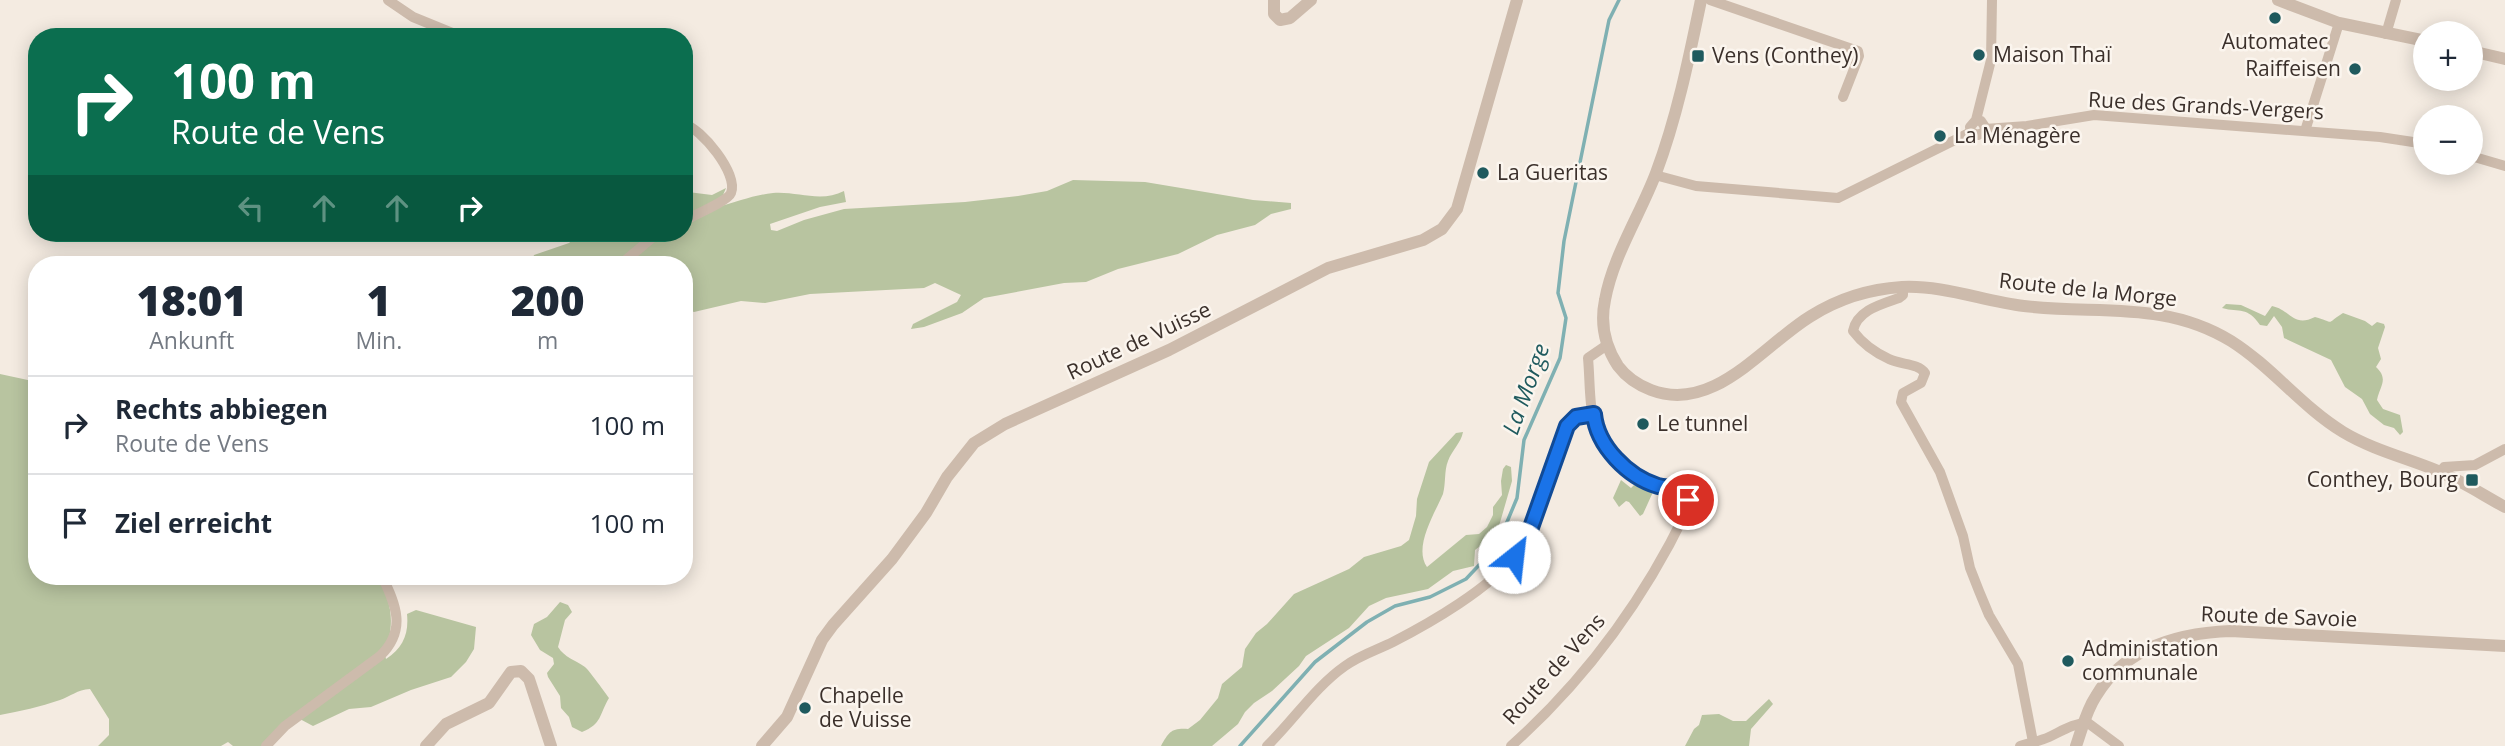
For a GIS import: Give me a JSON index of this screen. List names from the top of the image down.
{
  "streets": {
    "street": [
      "Rue des Grands-Vergers",
      "Route de la Morge",
      "Route de Vuisse",
      "Route de Savoie",
      "Route de Vens"
    ]
  },
  "water": ["La Morge"],
  "places": {
    "other": [
      "Automatec",
      "Maison Thaï",
      "Raiffeisen",
      "La Ménagère",
      "La Gueritas",
      "Le tunnel",
      "Administation communale",
      "Chapelle de Vuisse"
    ],
    "transit": ["Vens (Conthey)", "Conthey, Bourg"]
  },
  "page": {
    "map_buttons": ["+", "−"],
    "turn": ["100 m", "Route de Vens"],
    "eta": [
      "18:01",
      "Ankunft",
      "1",
      "Min.",
      "200",
      "m"
    ],
    "list": [
      {
        "name": "Rechts abbiegen",
        "note": "Route de Vens",
        "value": "100 m"
      },
      {
        "name": "Ziel erreicht",
        "value": "100 m"
      }
    ]
  }
}
